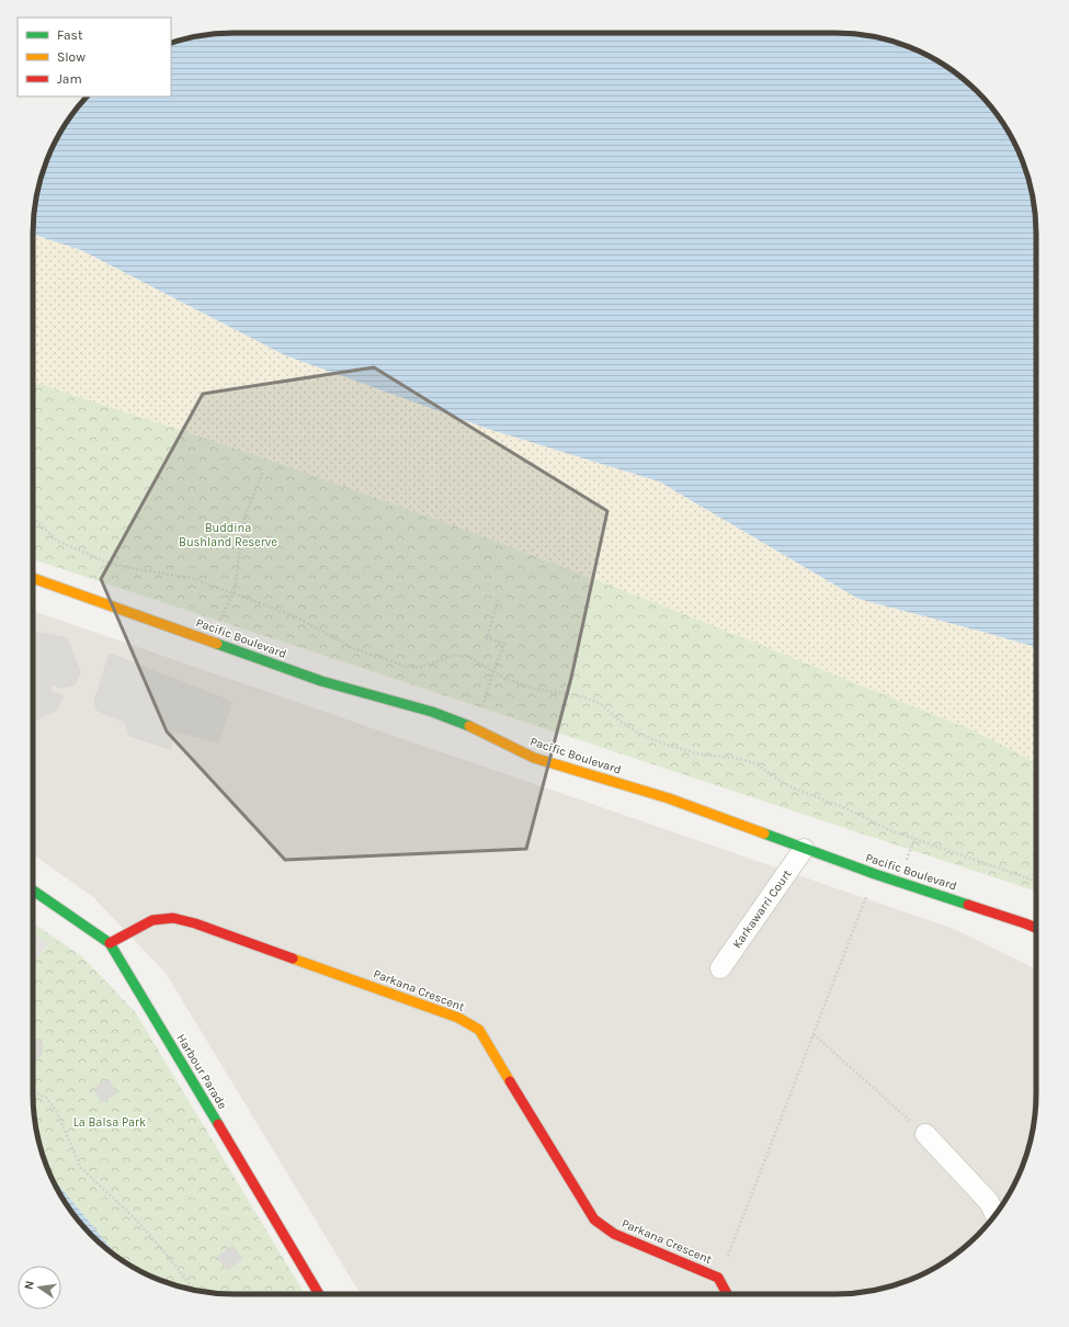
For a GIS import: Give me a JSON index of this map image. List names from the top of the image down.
{
  "streets": {
    "street": [
      "Pacific Boulevard",
      "Karkawarri Court",
      "Parkana Crescent",
      "Harbour Parade"
    ]
  },
  "crossings": [
    ["Pacific Boulevard", "Karkawarri Court"],
    ["Parkana Crescent", "Harbour Parade"]
  ],
  "parks": ["Buddina Bushland Reserve", "La Balsa Park"],
  "legend": ["Fast", "Slow", "Jam"],
  "north": "left"
}
